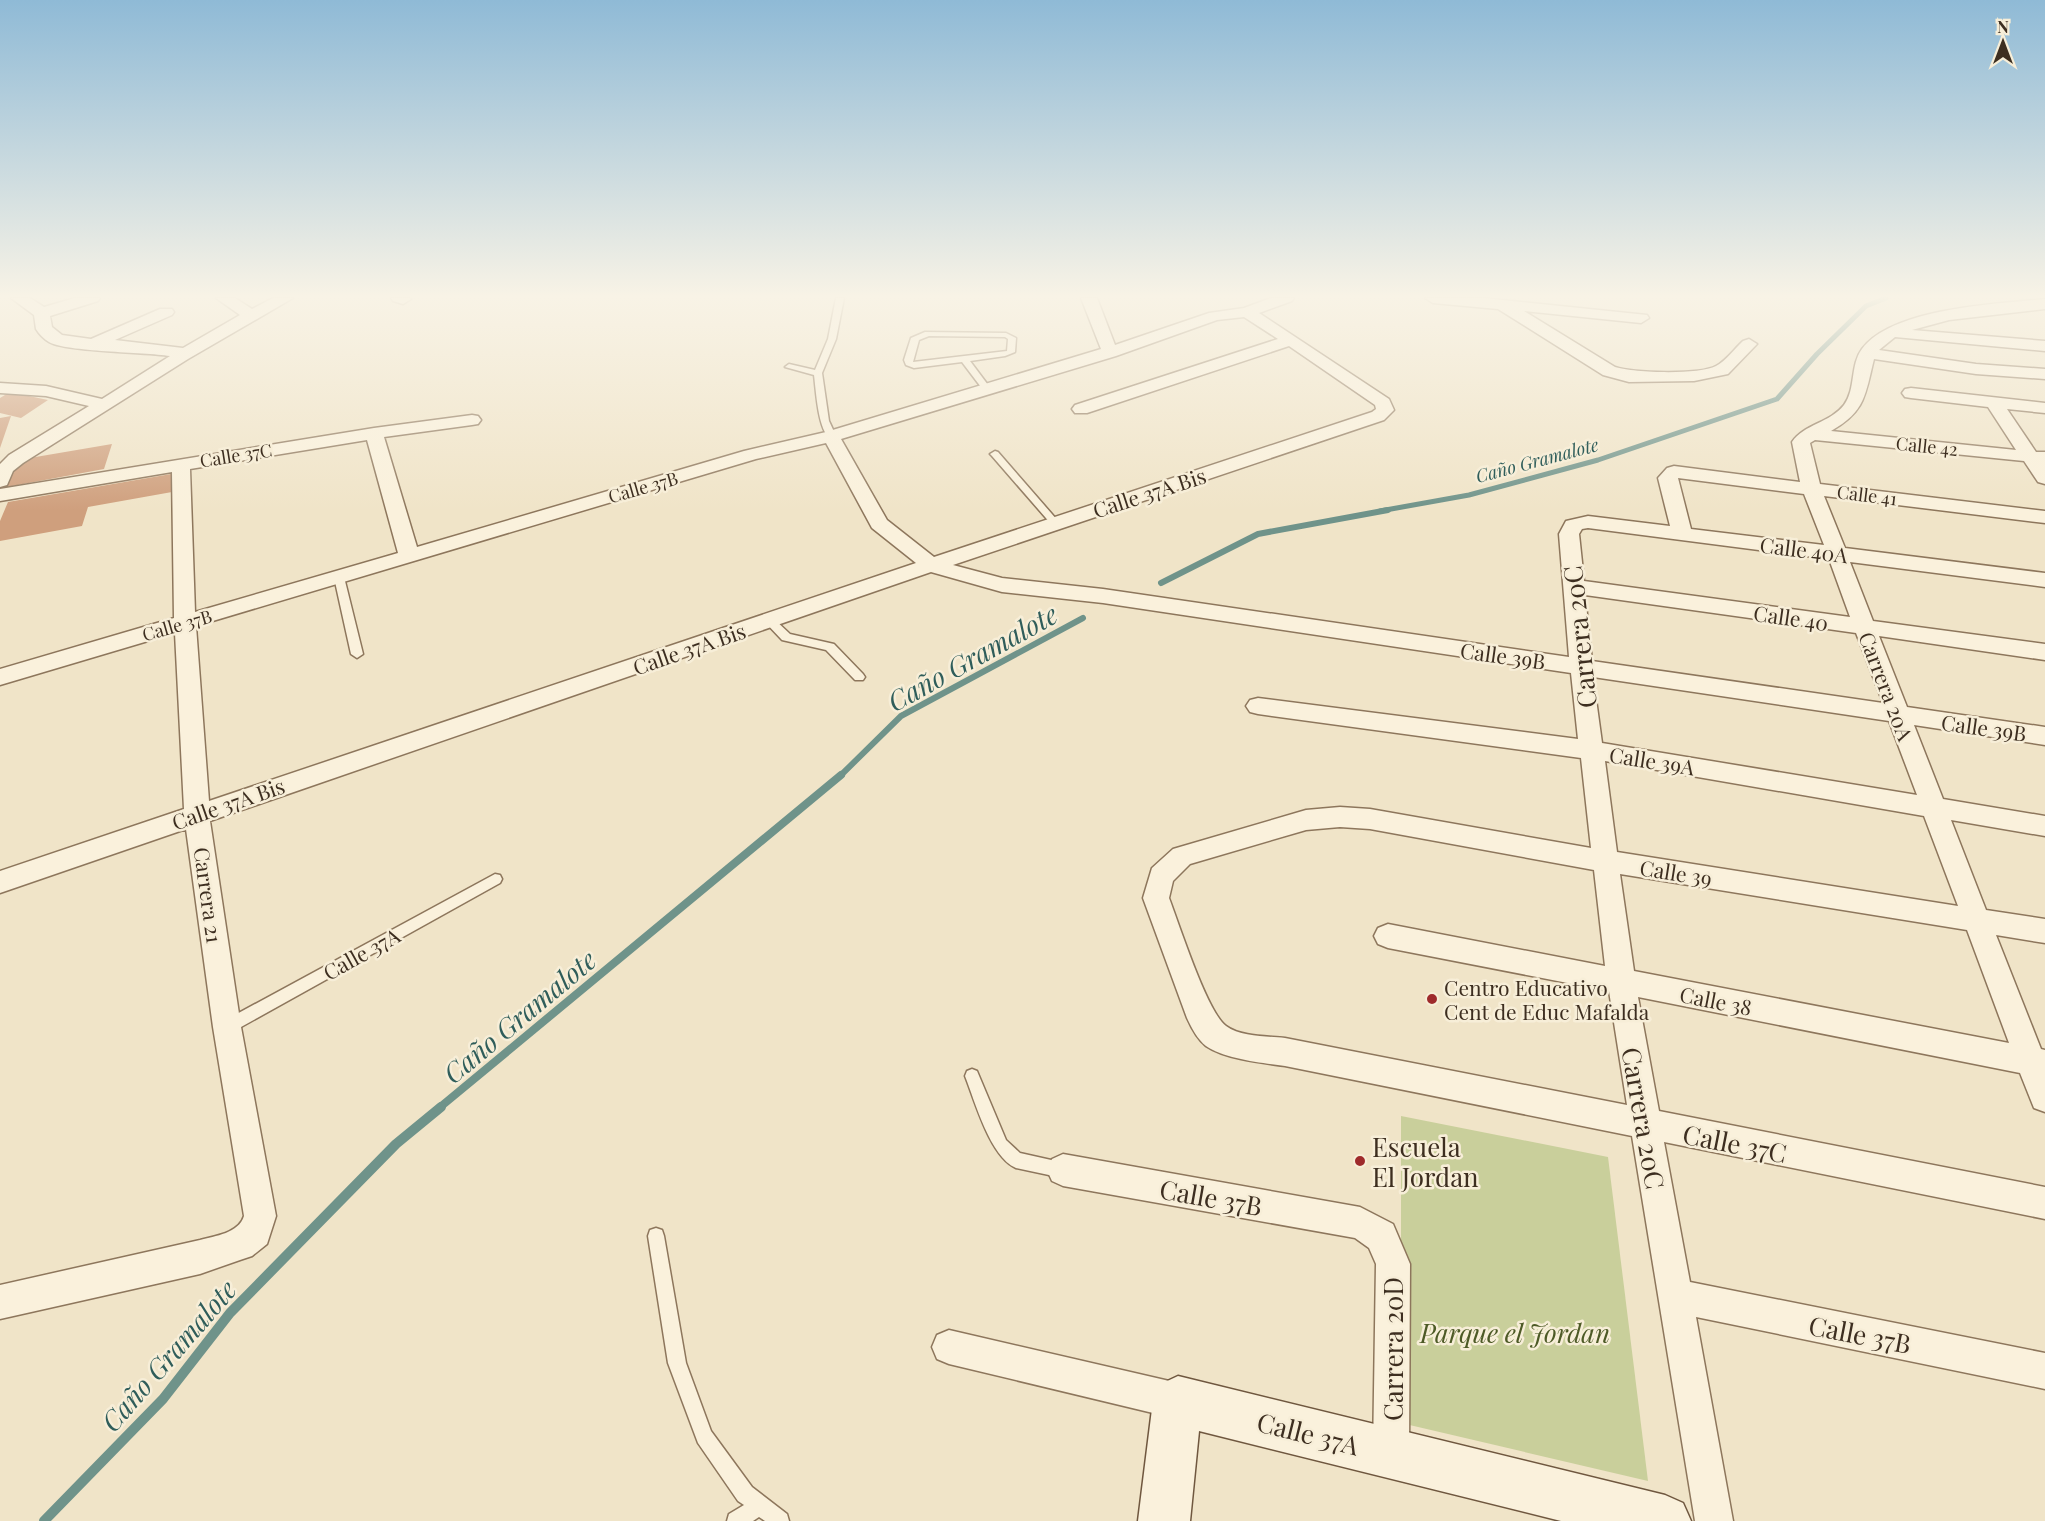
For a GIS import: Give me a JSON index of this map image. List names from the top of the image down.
{
  "streets": {
    "street": [
      "Calle 42",
      "Calle 37C",
      "Calle 37B",
      "Calle 37A Bis",
      "Calle 41",
      "Calle 40A",
      "Calle 40",
      "Carrera 20C",
      "Calle 39B",
      "Carrera 20A",
      "Calle 39A",
      "Calle 39",
      "Carrera 21",
      "Calle 37A",
      "Calle 38",
      "Carrera 20D"
    ]
  },
  "crossings": [
    ["Calle 42", "Carrera 20A"],
    ["Calle 37C", "Carrera 20C"],
    ["Calle 37C", "Calle 39"],
    ["Calle 37C", "Carrera 21"],
    ["Calle 37B", "Carrera 20C"],
    ["Calle 37B", "Carrera 21"],
    ["Calle 37B", "Carrera 20D"],
    ["Calle 37A Bis", "Calle 39B"],
    ["Calle 37A Bis", "Carrera 21"],
    ["Calle 41", "Calle 40A"],
    ["Calle 41", "Carrera 20A"],
    ["Calle 40A", "Carrera 20C"],
    ["Calle 40A", "Carrera 20A"],
    ["Calle 40", "Carrera 20C"],
    ["Calle 40", "Carrera 20A"],
    ["Carrera 20C", "Calle 39B"],
    ["Carrera 20C", "Calle 39A"],
    ["Carrera 20C", "Calle 39"],
    ["Carrera 20C", "Calle 38"],
    ["Calle 39B", "Carrera 20A"],
    ["Carrera 20A", "Calle 39A"],
    ["Carrera 20A", "Calle 39"],
    ["Carrera 20A", "Calle 38"],
    ["Carrera 21", "Calle 37A"],
    ["Calle 37A", "Carrera 20D"]
  ],
  "water": ["Caño Gramalote"],
  "parks": ["Parque el Jordan"],
  "places": ["Centro Educativo Cent de Educ Mafalda", "Escuela El Jordan"],
  "north": "top"
}
